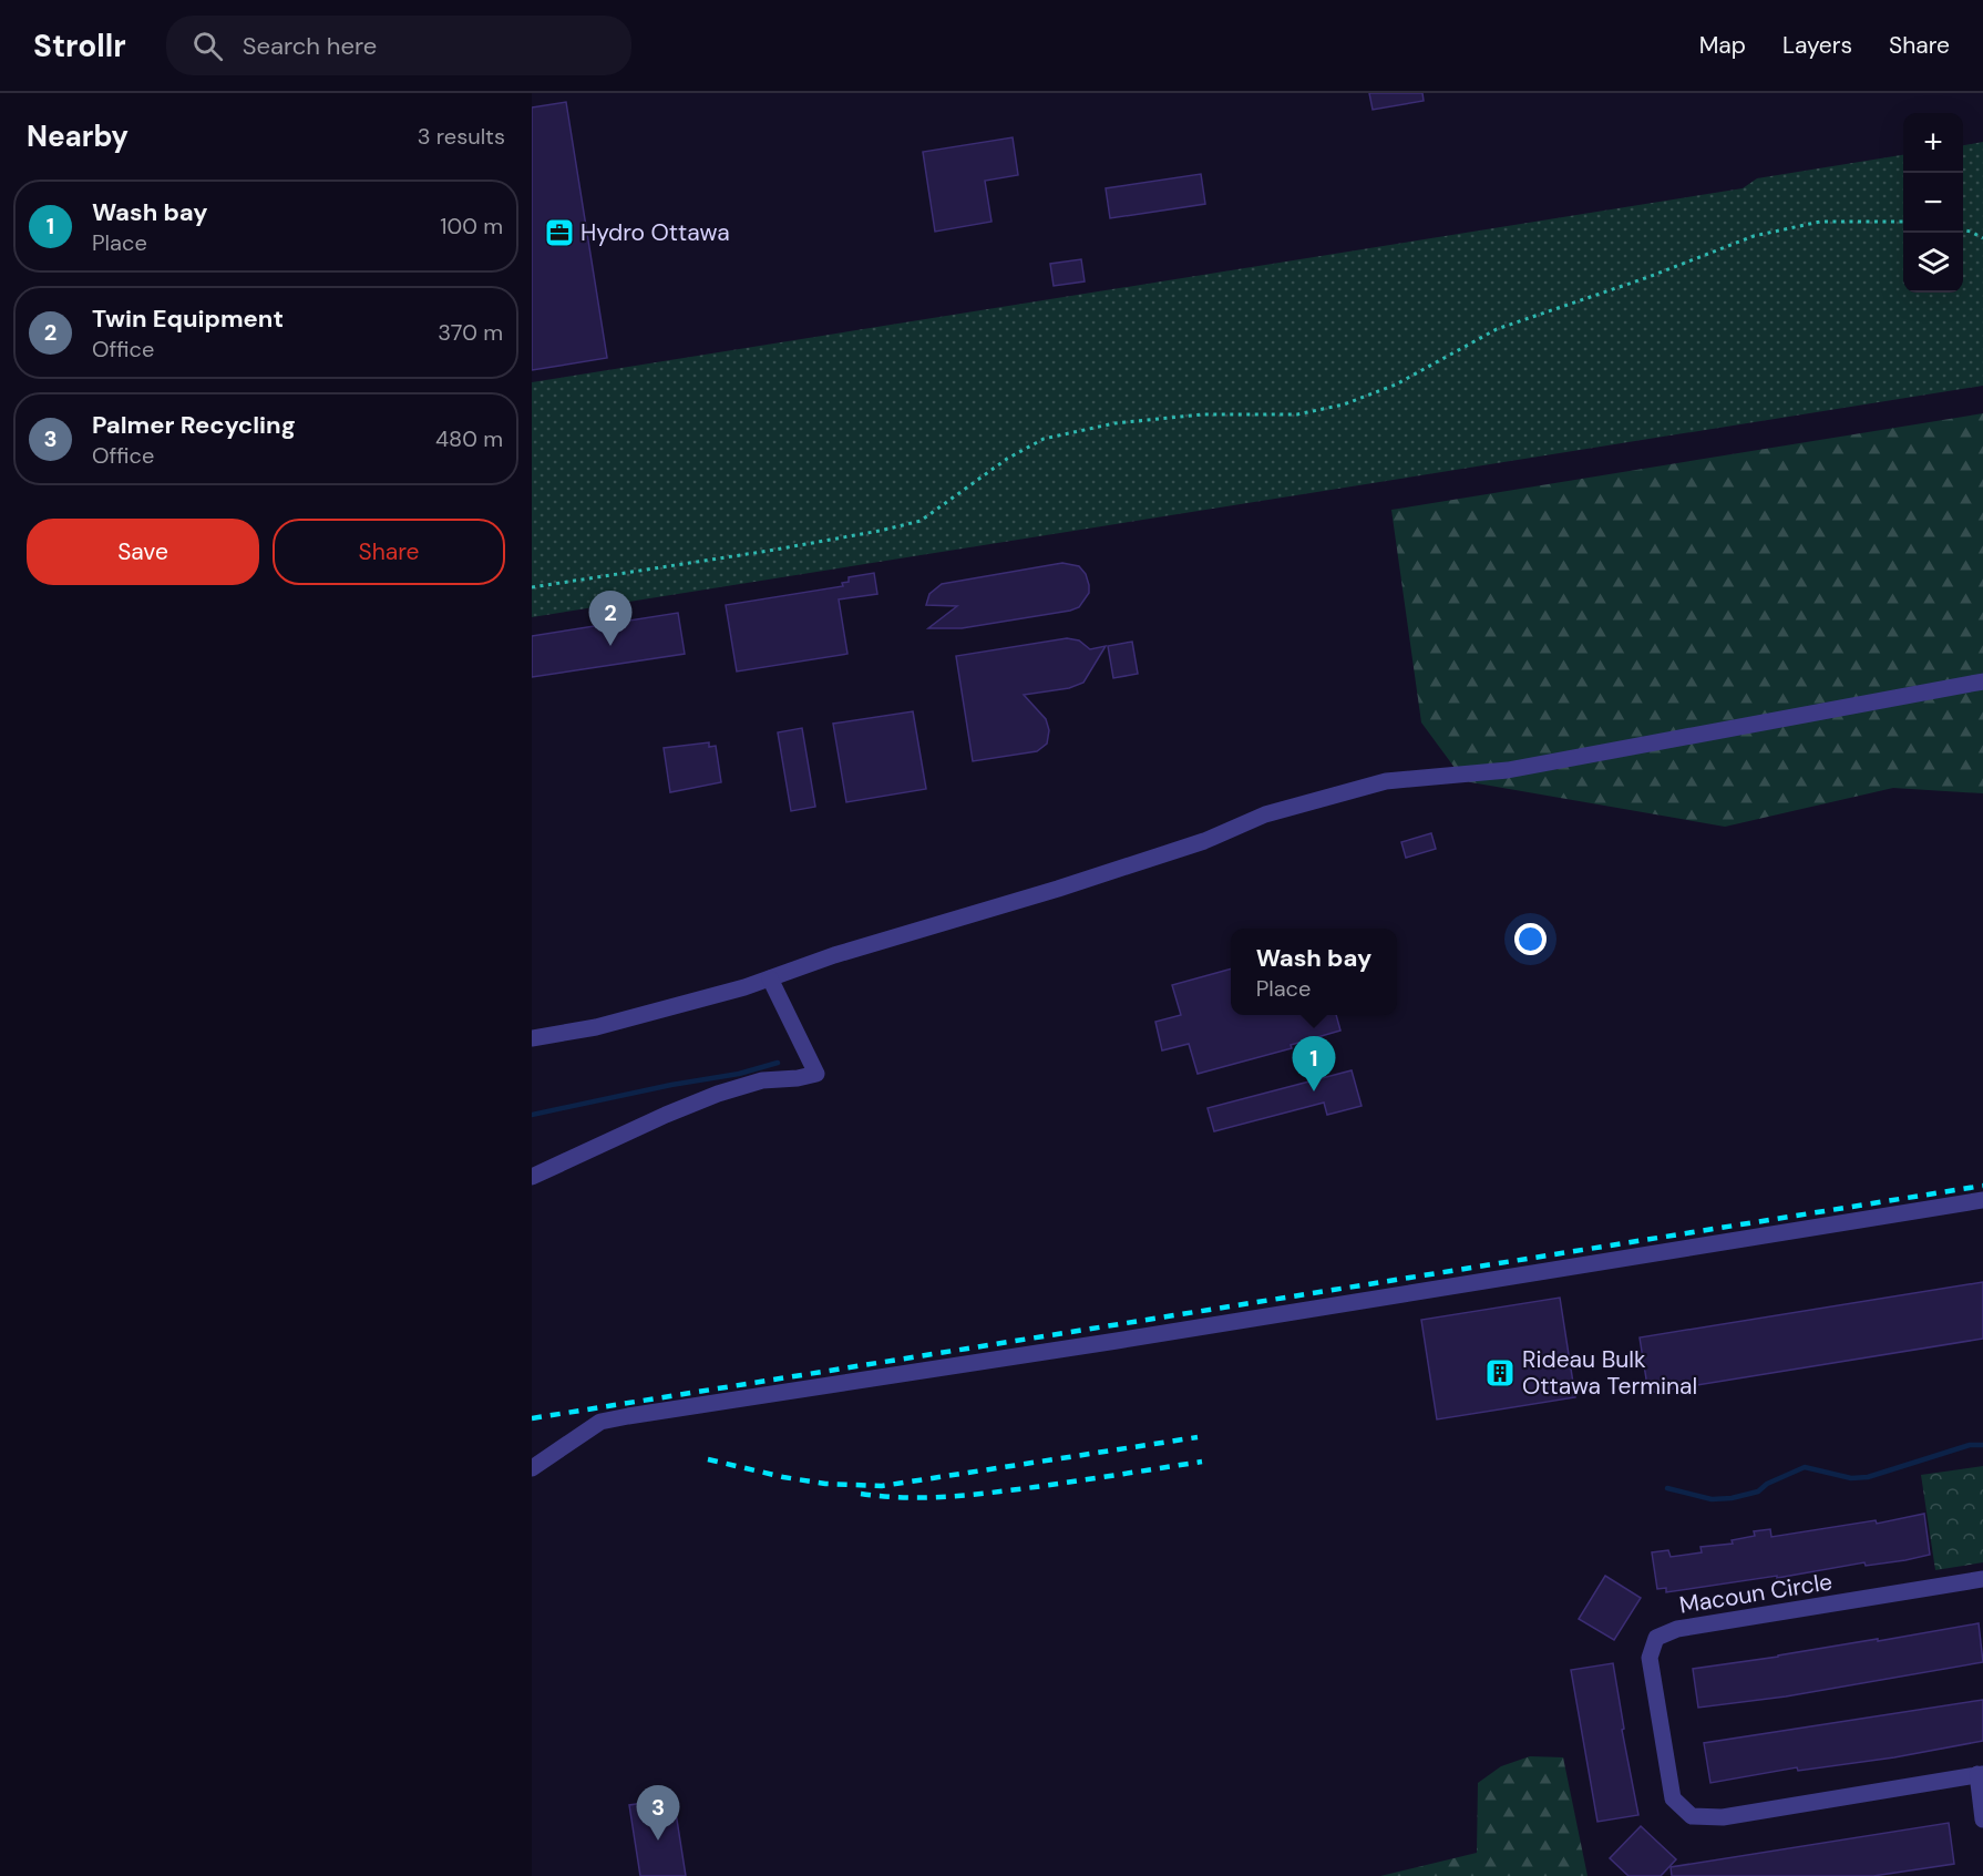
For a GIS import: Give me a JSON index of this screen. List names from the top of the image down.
{
  "streets": {
    "street": ["Macoun Circle"]
  },
  "places": {
    "office": ["Hydro Ottawa"],
    "building": ["Rideau Bulk Ottawa Terminal"]
  },
  "page": {
    "header": "Strollr",
    "search": "Search here",
    "nav": ["Map", "Layers", "Share"],
    "heading": ["Nearby", "3 results"],
    "map_buttons": ["+", "−"],
    "list": [
      {
        "mark": "1",
        "name": "Wash bay",
        "note": "Place",
        "value": "100 m"
      },
      {
        "mark": "2",
        "name": "Twin Equipment",
        "note": "Office",
        "value": "370 m"
      },
      {
        "mark": "3",
        "name": "Palmer Recycling",
        "note": "Office",
        "value": "480 m"
      }
    ],
    "buttons": ["Save", "Share"],
    "pins": ["2", "1", "3"],
    "popup": ["Wash bay", "Place"]
  }
}
